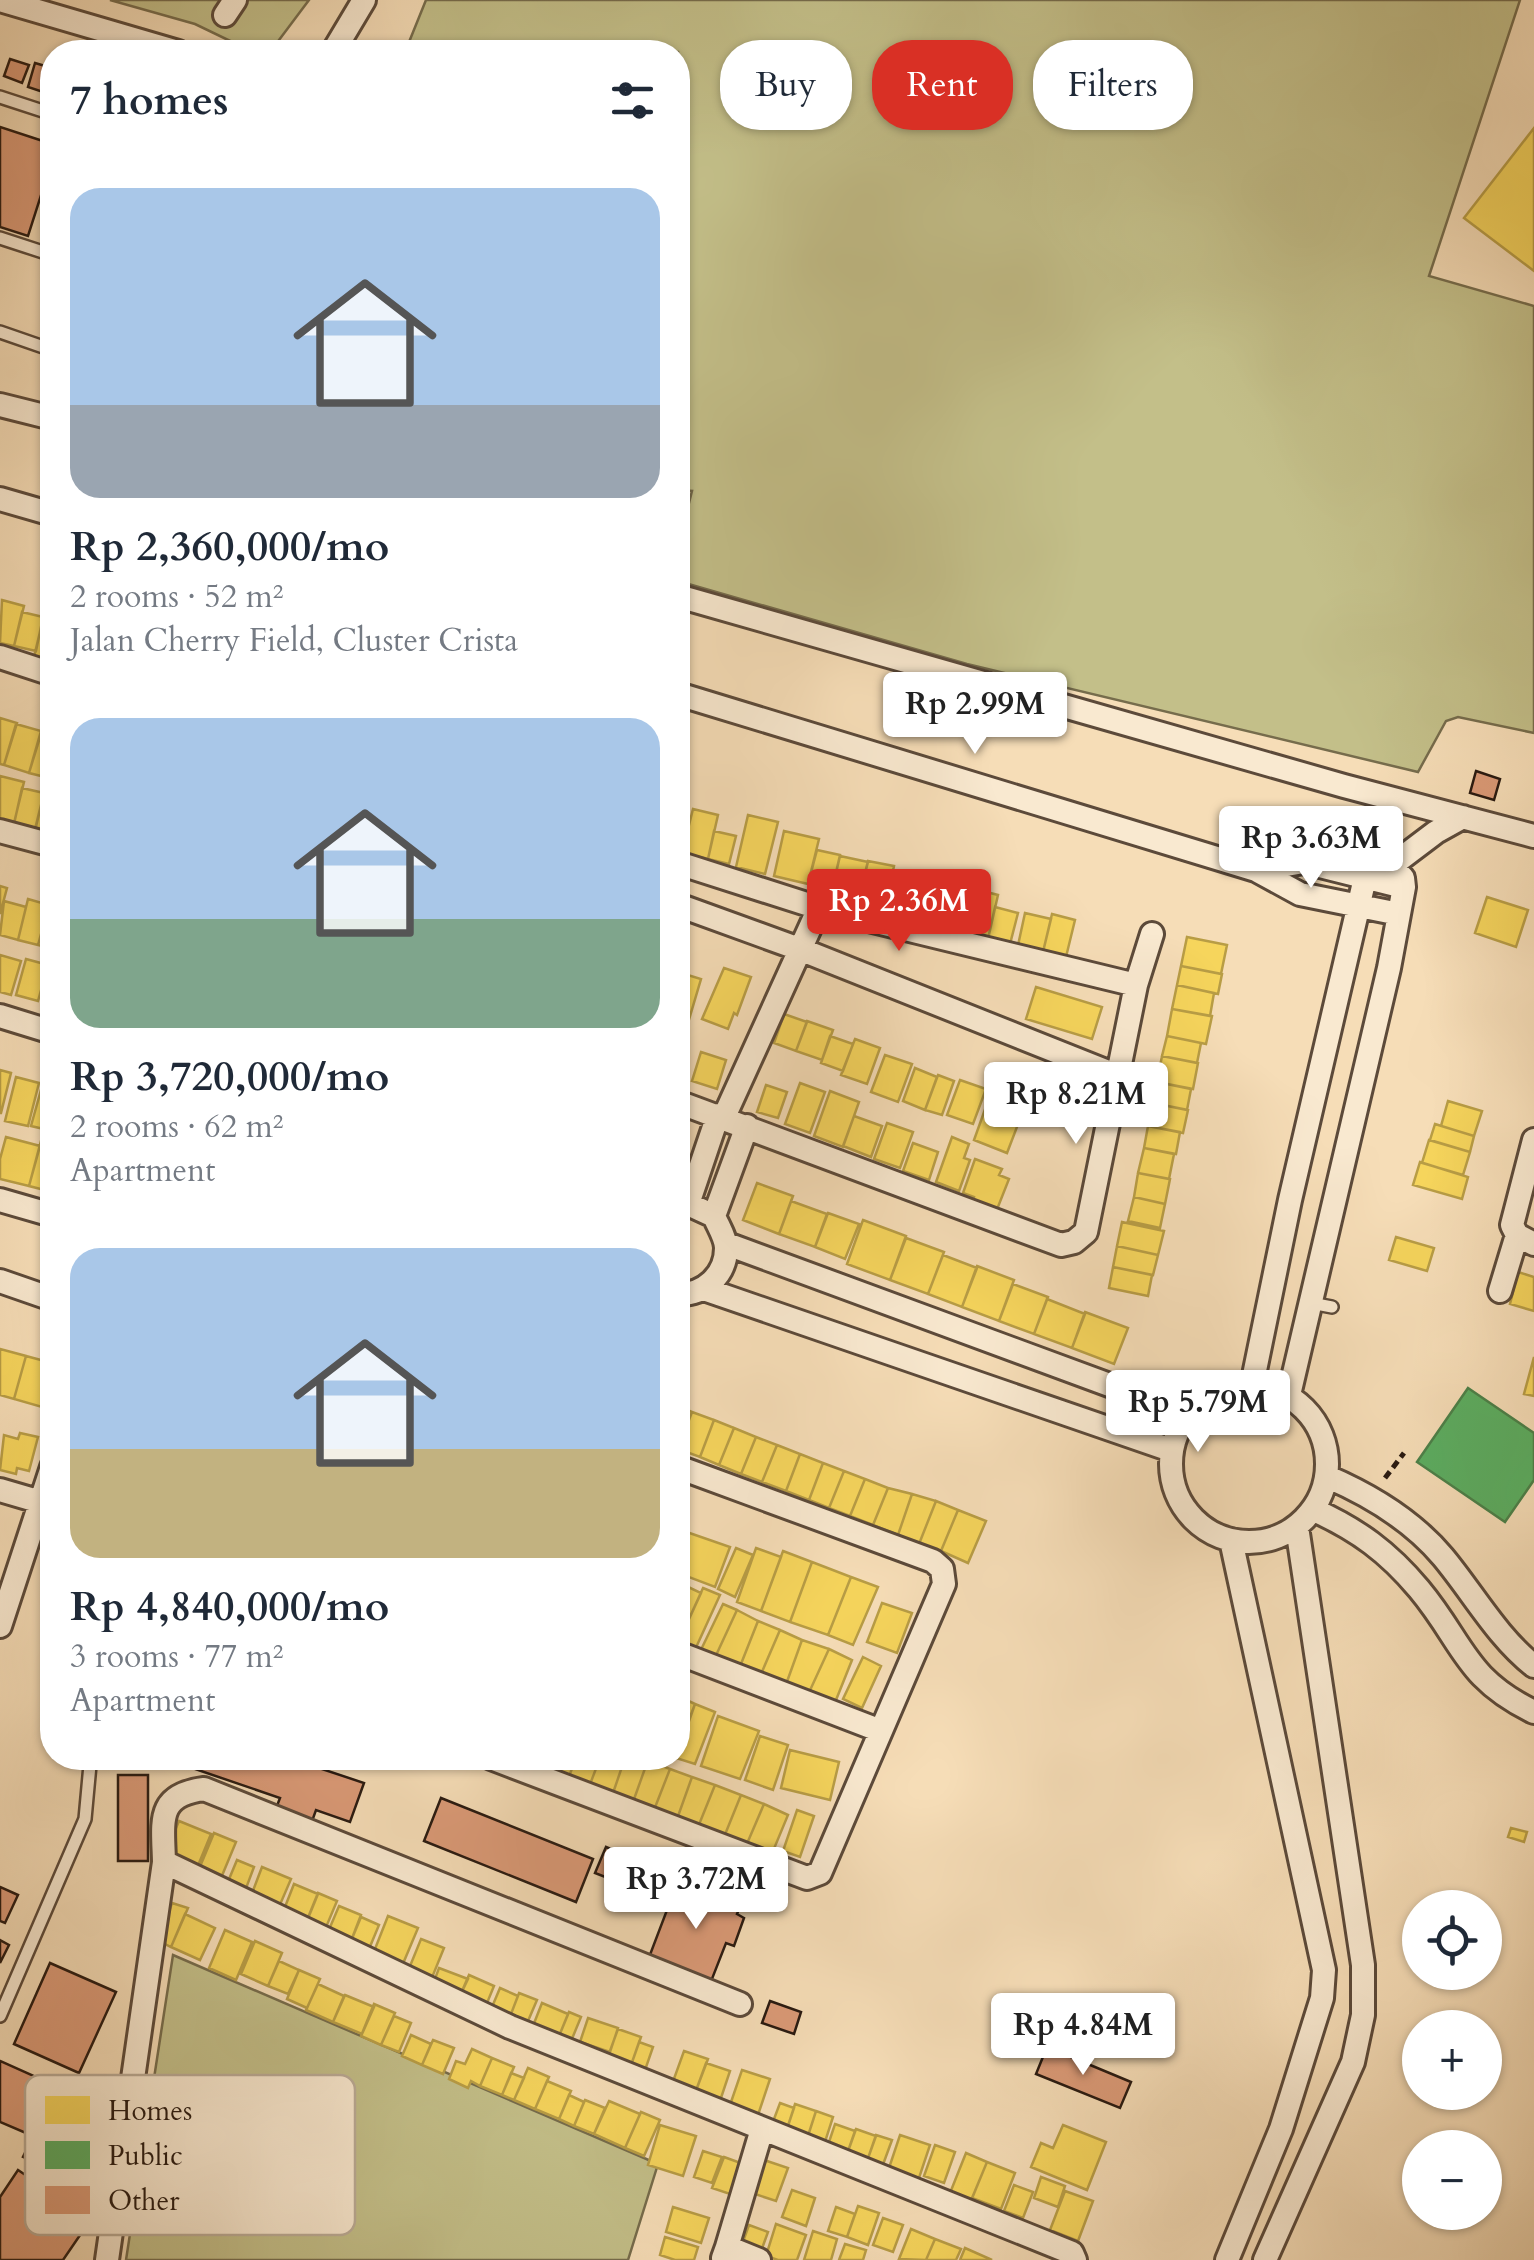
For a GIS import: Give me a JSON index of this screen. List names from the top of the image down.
{
  "legend": ["Homes", "Public", "Other"],
  "page": {
    "chip": ["Buy", "Rent", "Filters"],
    "heading": "7 homes",
    "list": [
      {
        "name": "Rp 2,360,000/mo",
        "note": "2 rooms · 52 m² · Jalan Cherry Field, Cluster Crista"
      },
      {
        "name": "Rp 3,720,000/mo",
        "note": "2 rooms · 62 m² · Apartment"
      },
      {
        "name": "Rp 4,840,000/mo",
        "note": "3 rooms · 77 m² · Apartment"
      }
    ],
    "price": [
      "Rp 2.99M",
      "Rp 3.63M",
      "Rp 2.36M",
      "Rp 8.21M",
      "Rp 5.79M",
      "Rp 3.72M",
      "Rp 4.84M"
    ],
    "map_buttons": ["+", "−"]
  }
}
